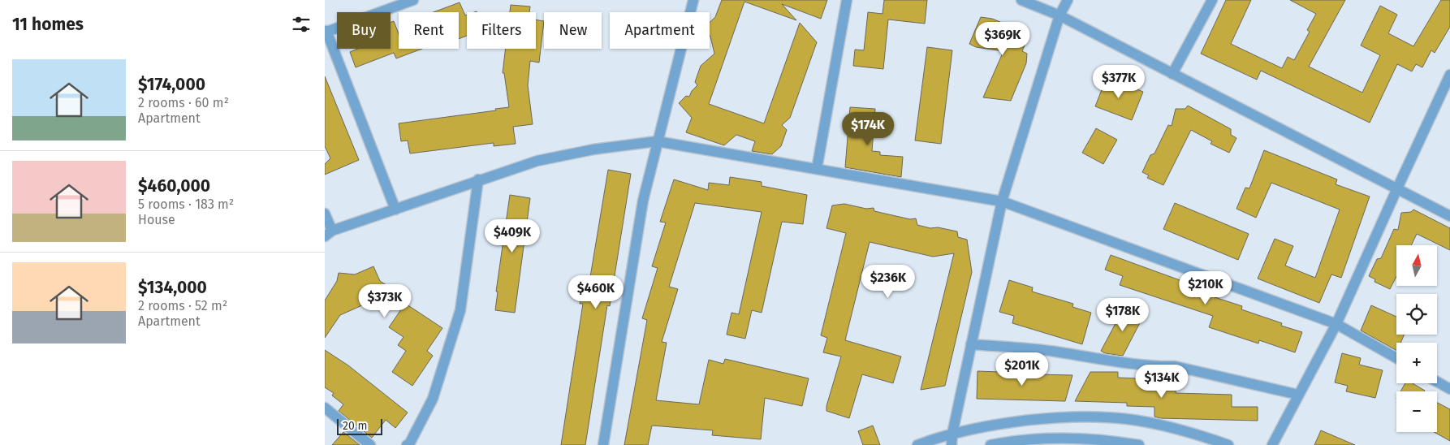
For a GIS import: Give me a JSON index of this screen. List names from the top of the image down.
{
  "scale_bar": "20 m",
  "north": "top",
  "page": {
    "heading": "11 homes",
    "chip": [
      "Buy",
      "Rent",
      "Filters",
      "New",
      "Apartment"
    ],
    "price": [
      "$369K",
      "$377K",
      "$174K",
      "$409K",
      "$236K",
      "$210K",
      "$460K",
      "$373K",
      "$178K",
      "$201K",
      "$134K"
    ],
    "list": [
      {
        "name": "$174,000",
        "note": "2 rooms · 60 m² · Apartment"
      },
      {
        "name": "$460,000",
        "note": "5 rooms · 183 m² · House"
      },
      {
        "name": "$134,000",
        "note": "2 rooms · 52 m² · Apartment"
      }
    ],
    "map_buttons": ["+", "−"],
    "scale": "20 m"
  }
}
